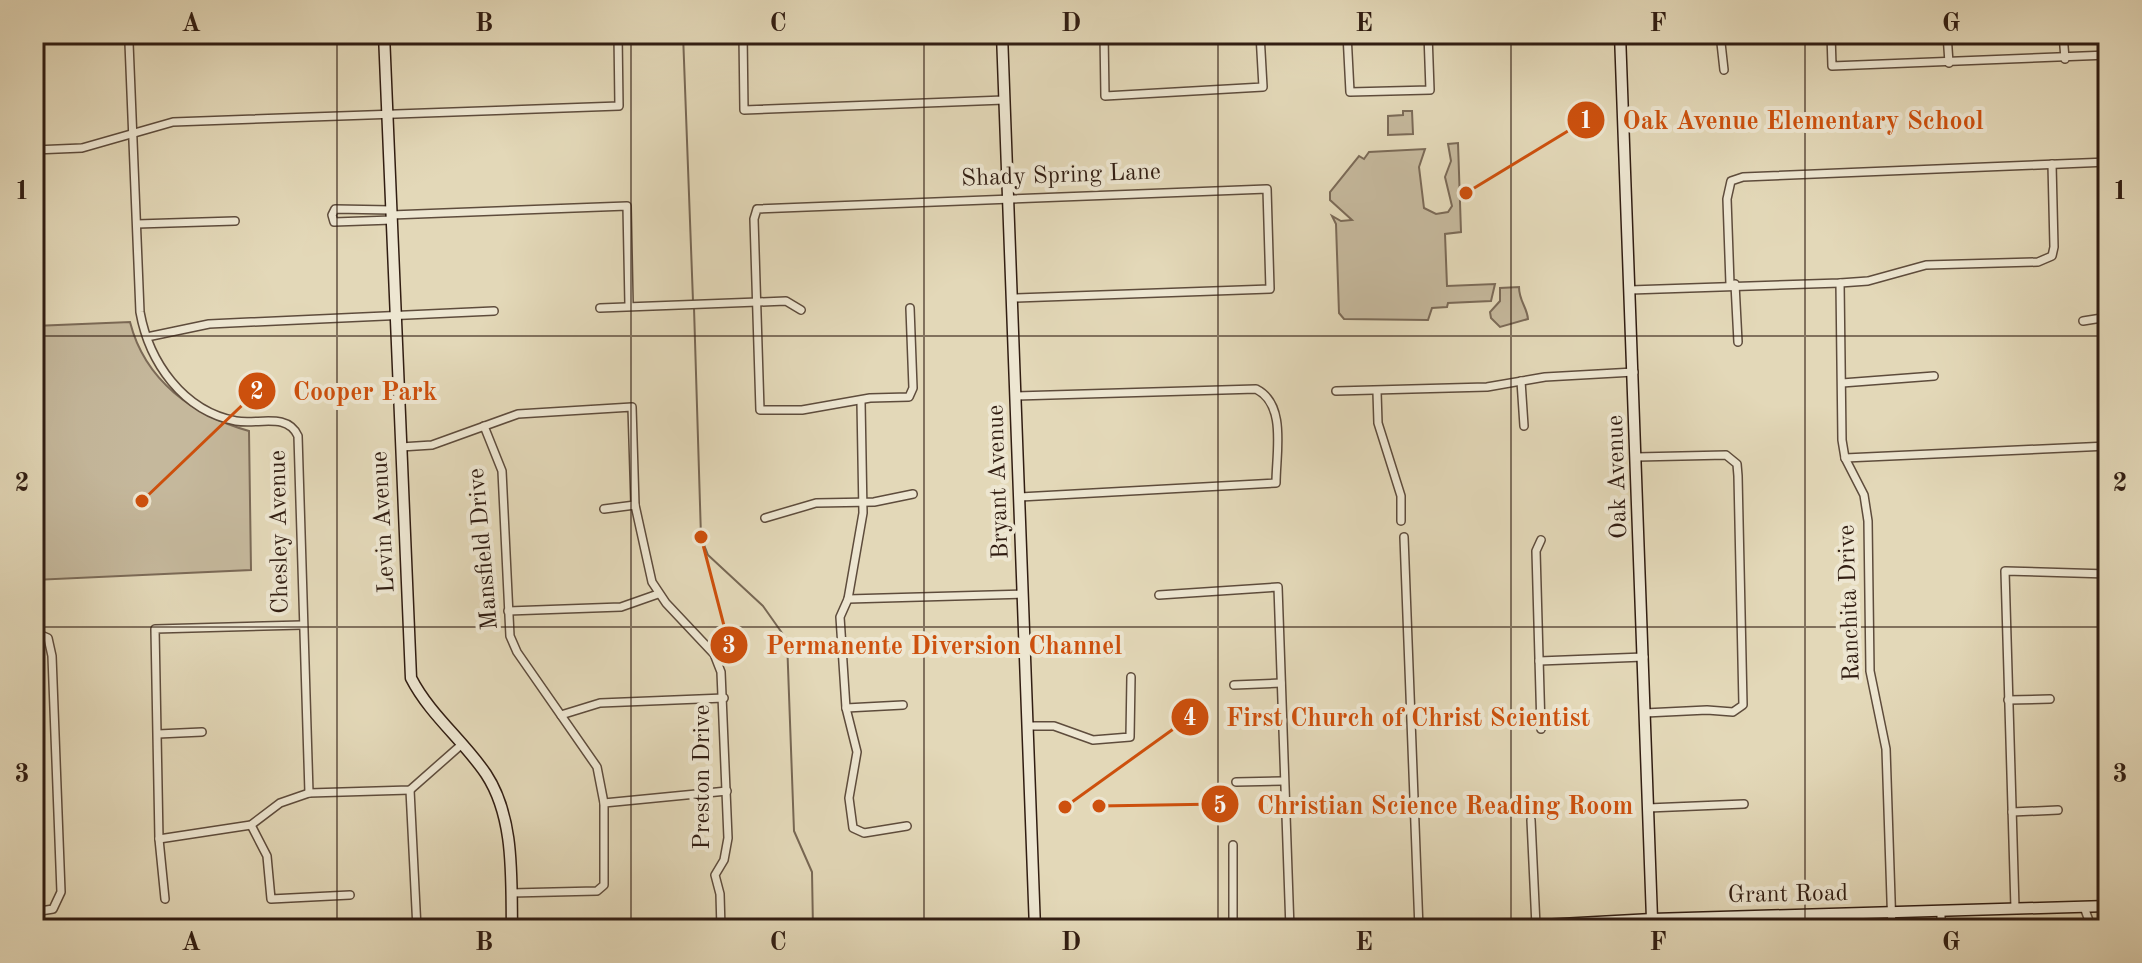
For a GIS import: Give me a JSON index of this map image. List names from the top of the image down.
{
  "streets": {
    "street": [
      "Shady Spring Lane",
      "Oak Avenue",
      "Bryant Avenue",
      "Levin Avenue",
      "Chesley Avenue",
      "Mansfield Drive",
      "Ranchita Drive",
      "Preston Drive",
      "Grant Road"
    ]
  },
  "crossings": [
    ["Shady Spring Lane", "Bryant Avenue"],
    ["Oak Avenue", "Grant Road"],
    ["Levin Avenue", "Mansfield Drive"],
    ["Levin Avenue", "Preston Drive"],
    ["Mansfield Drive", "Preston Drive"],
    ["Ranchita Drive", "Grant Road"]
  ],
  "places": [
    "Oak Avenue Elementary School",
    "Cooper Park",
    "Permanente Diversion Channel",
    "Christian Science Reading Room",
    "First Church of Christ Scientist"
  ],
  "grid": {
    "columns": [
      "A",
      "B",
      "C",
      "D",
      "E",
      "F",
      "G"
    ],
    "rows": ["1", "2", "3"]
  }
}
